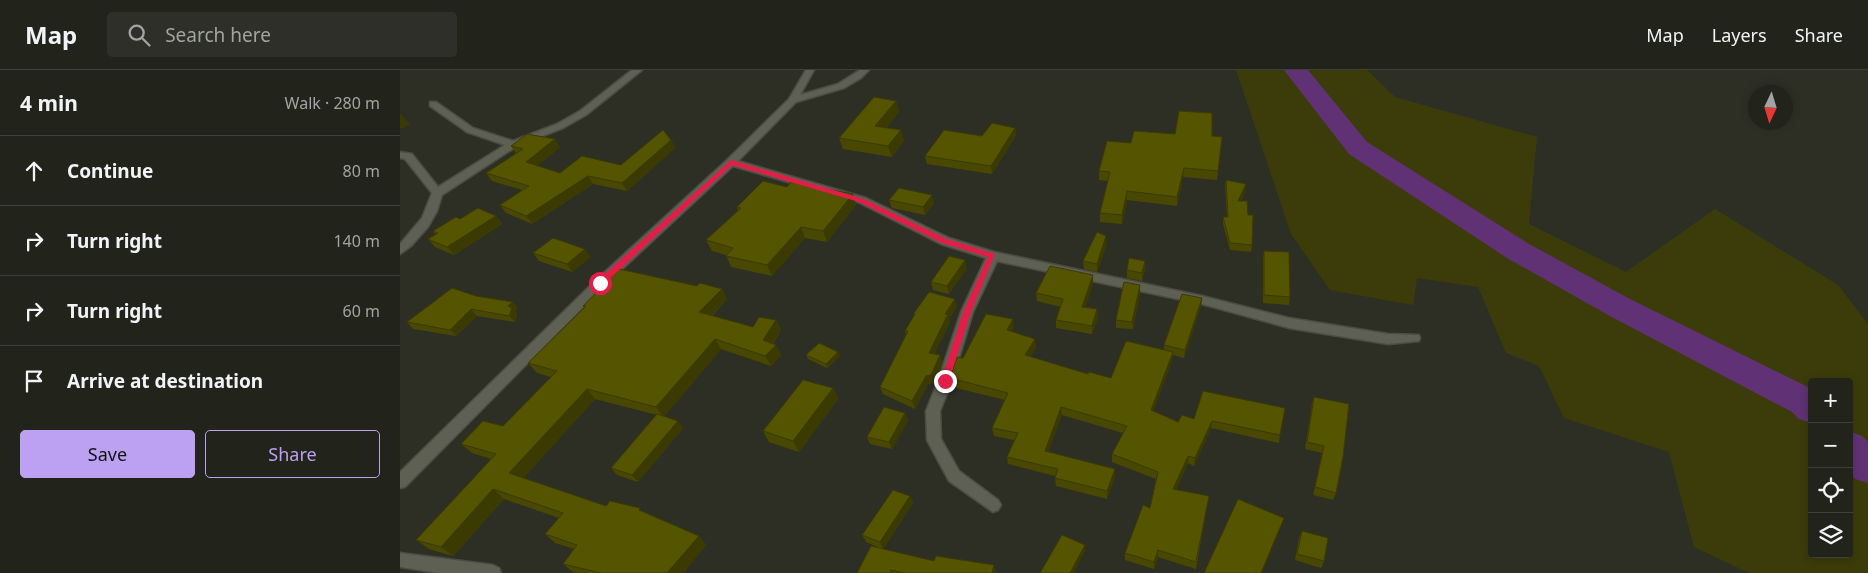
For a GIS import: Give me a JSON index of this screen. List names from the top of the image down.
{
  "north": "bottom",
  "page": {
    "header": "Map",
    "search": "Search here",
    "nav": ["Map", "Layers", "Share"],
    "heading": ["4 min", "Walk · 280 m"],
    "list": [
      ["Continue", "80 m"],
      ["Turn right", "140 m"],
      ["Turn right", "60 m"],
      "Arrive at destination"
    ],
    "map_buttons": ["+", "−"],
    "buttons": ["Save", "Share"]
  }
}
